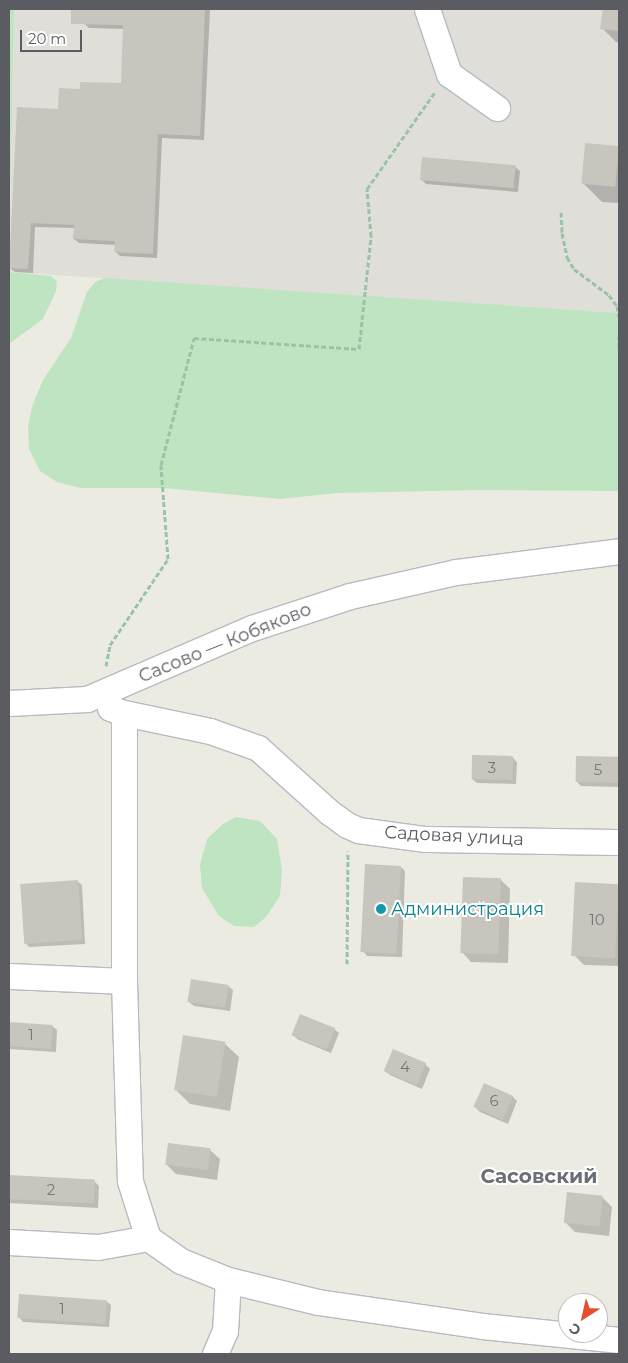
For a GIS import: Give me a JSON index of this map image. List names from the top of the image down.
{
  "streets": {
    "street": ["Сасово — Кобяково", "Садовая улица"]
  },
  "crossings": [
    ["Сасово — Кобяково", "Садовая улица"]
  ],
  "districts": ["Сасовский"],
  "places": ["Администрация"],
  "house_numbers": [
    "3",
    "5",
    "10",
    "1",
    "4",
    "6",
    "2",
    "1"
  ],
  "scale_bar": "20 m",
  "north": "bottom left"
}
